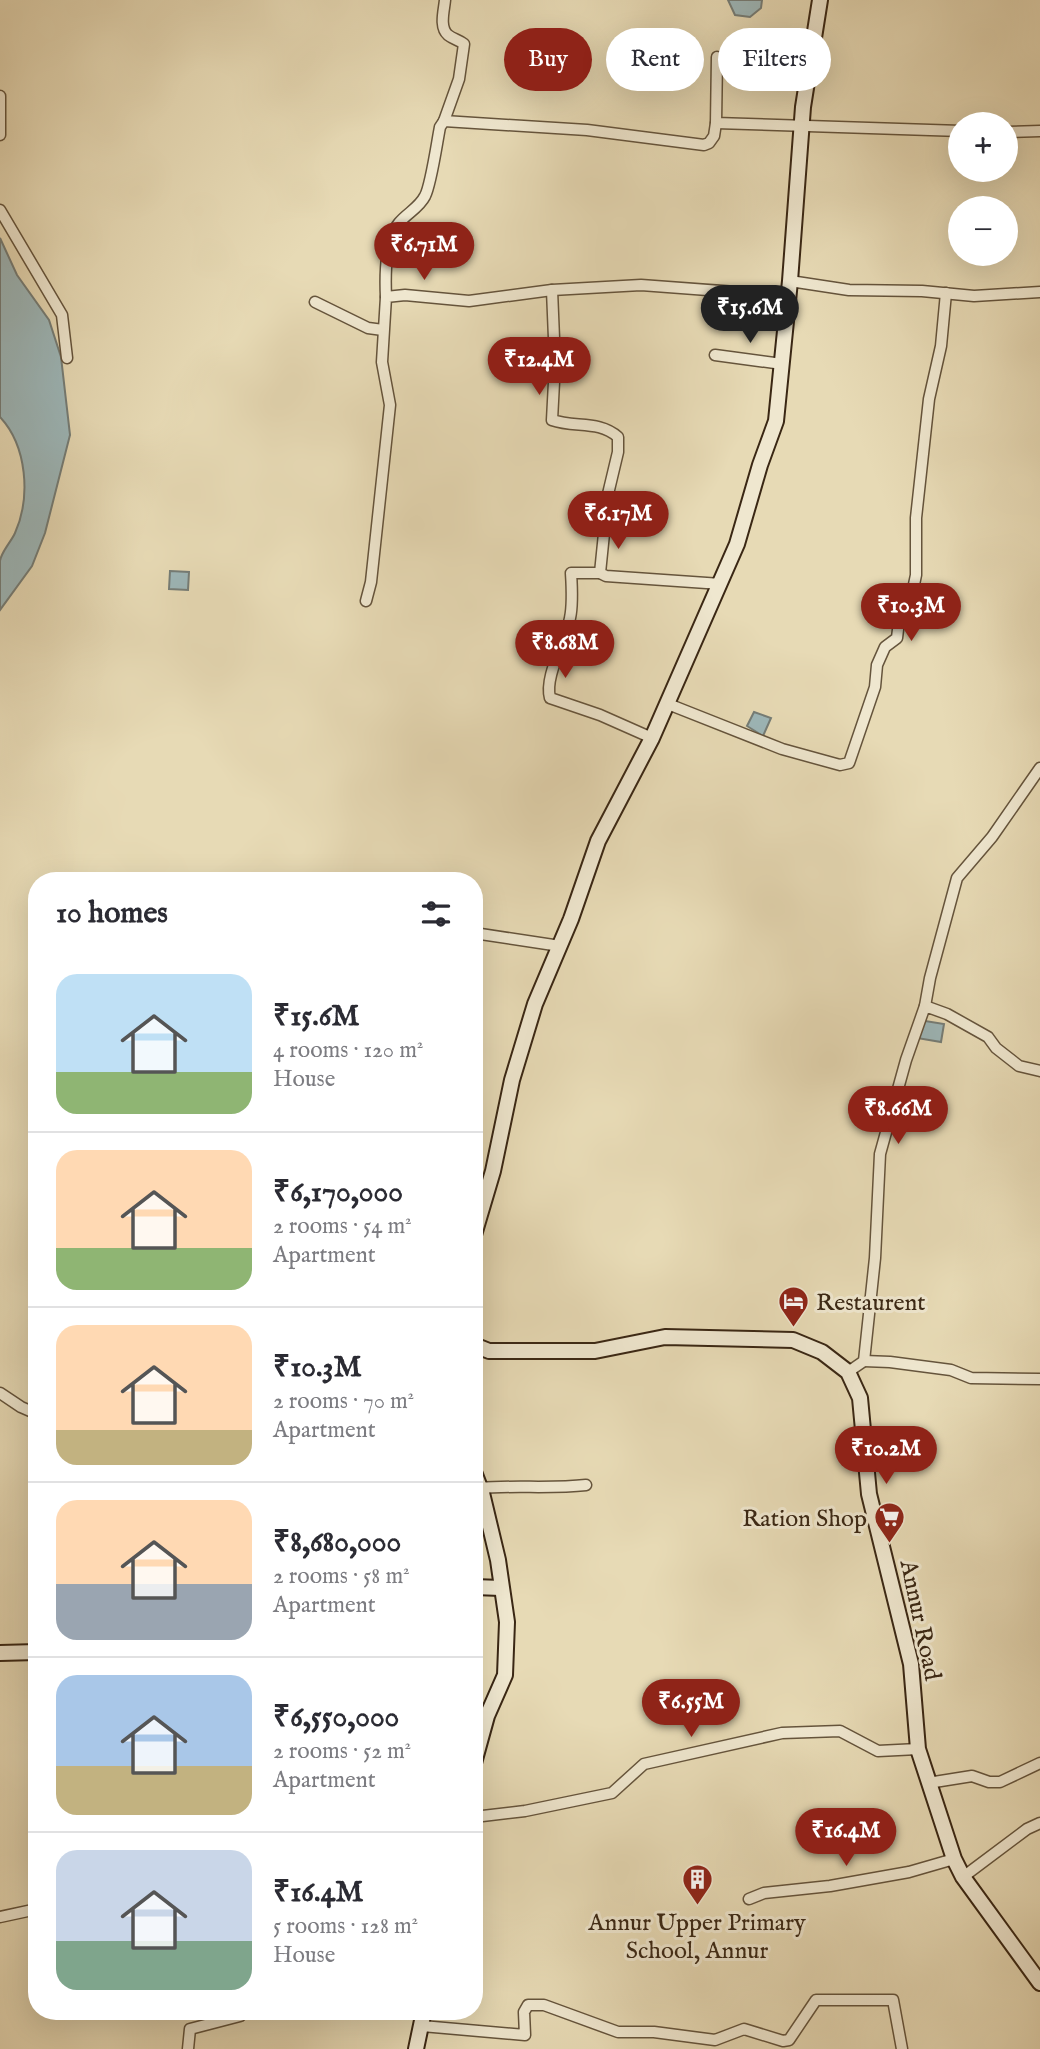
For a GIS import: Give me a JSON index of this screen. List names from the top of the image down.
{
  "streets": {
    "main road": ["Annur Road"]
  },
  "places": {
    "hotel": ["Restaurent"],
    "supermarket": ["Ration Shop"],
    "building": ["Annur Upper Primary School, Annur"]
  },
  "page": {
    "chip": ["Buy", "Rent", "Filters"],
    "map_buttons": ["+", "−"],
    "price": [
      "₹6.71M",
      "₹15.6M",
      "₹12.4M",
      "₹6.17M",
      "₹10.3M",
      "₹8.68M",
      "₹8.66M",
      "₹10.2M",
      "₹6.55M",
      "₹16.4M"
    ],
    "heading": "10 homes",
    "list": [
      {
        "name": "₹15.6M",
        "note": "4 rooms · 120 m² · House"
      },
      {
        "name": "₹6,170,000",
        "note": "2 rooms · 54 m² · Apartment"
      },
      {
        "name": "₹10.3M",
        "note": "2 rooms · 70 m² · Apartment"
      },
      {
        "name": "₹8,680,000",
        "note": "2 rooms · 58 m² · Apartment"
      },
      {
        "name": "₹6,550,000",
        "note": "2 rooms · 52 m² · Apartment"
      },
      {
        "name": "₹16.4M",
        "note": "5 rooms · 128 m² · House"
      }
    ]
  }
}
